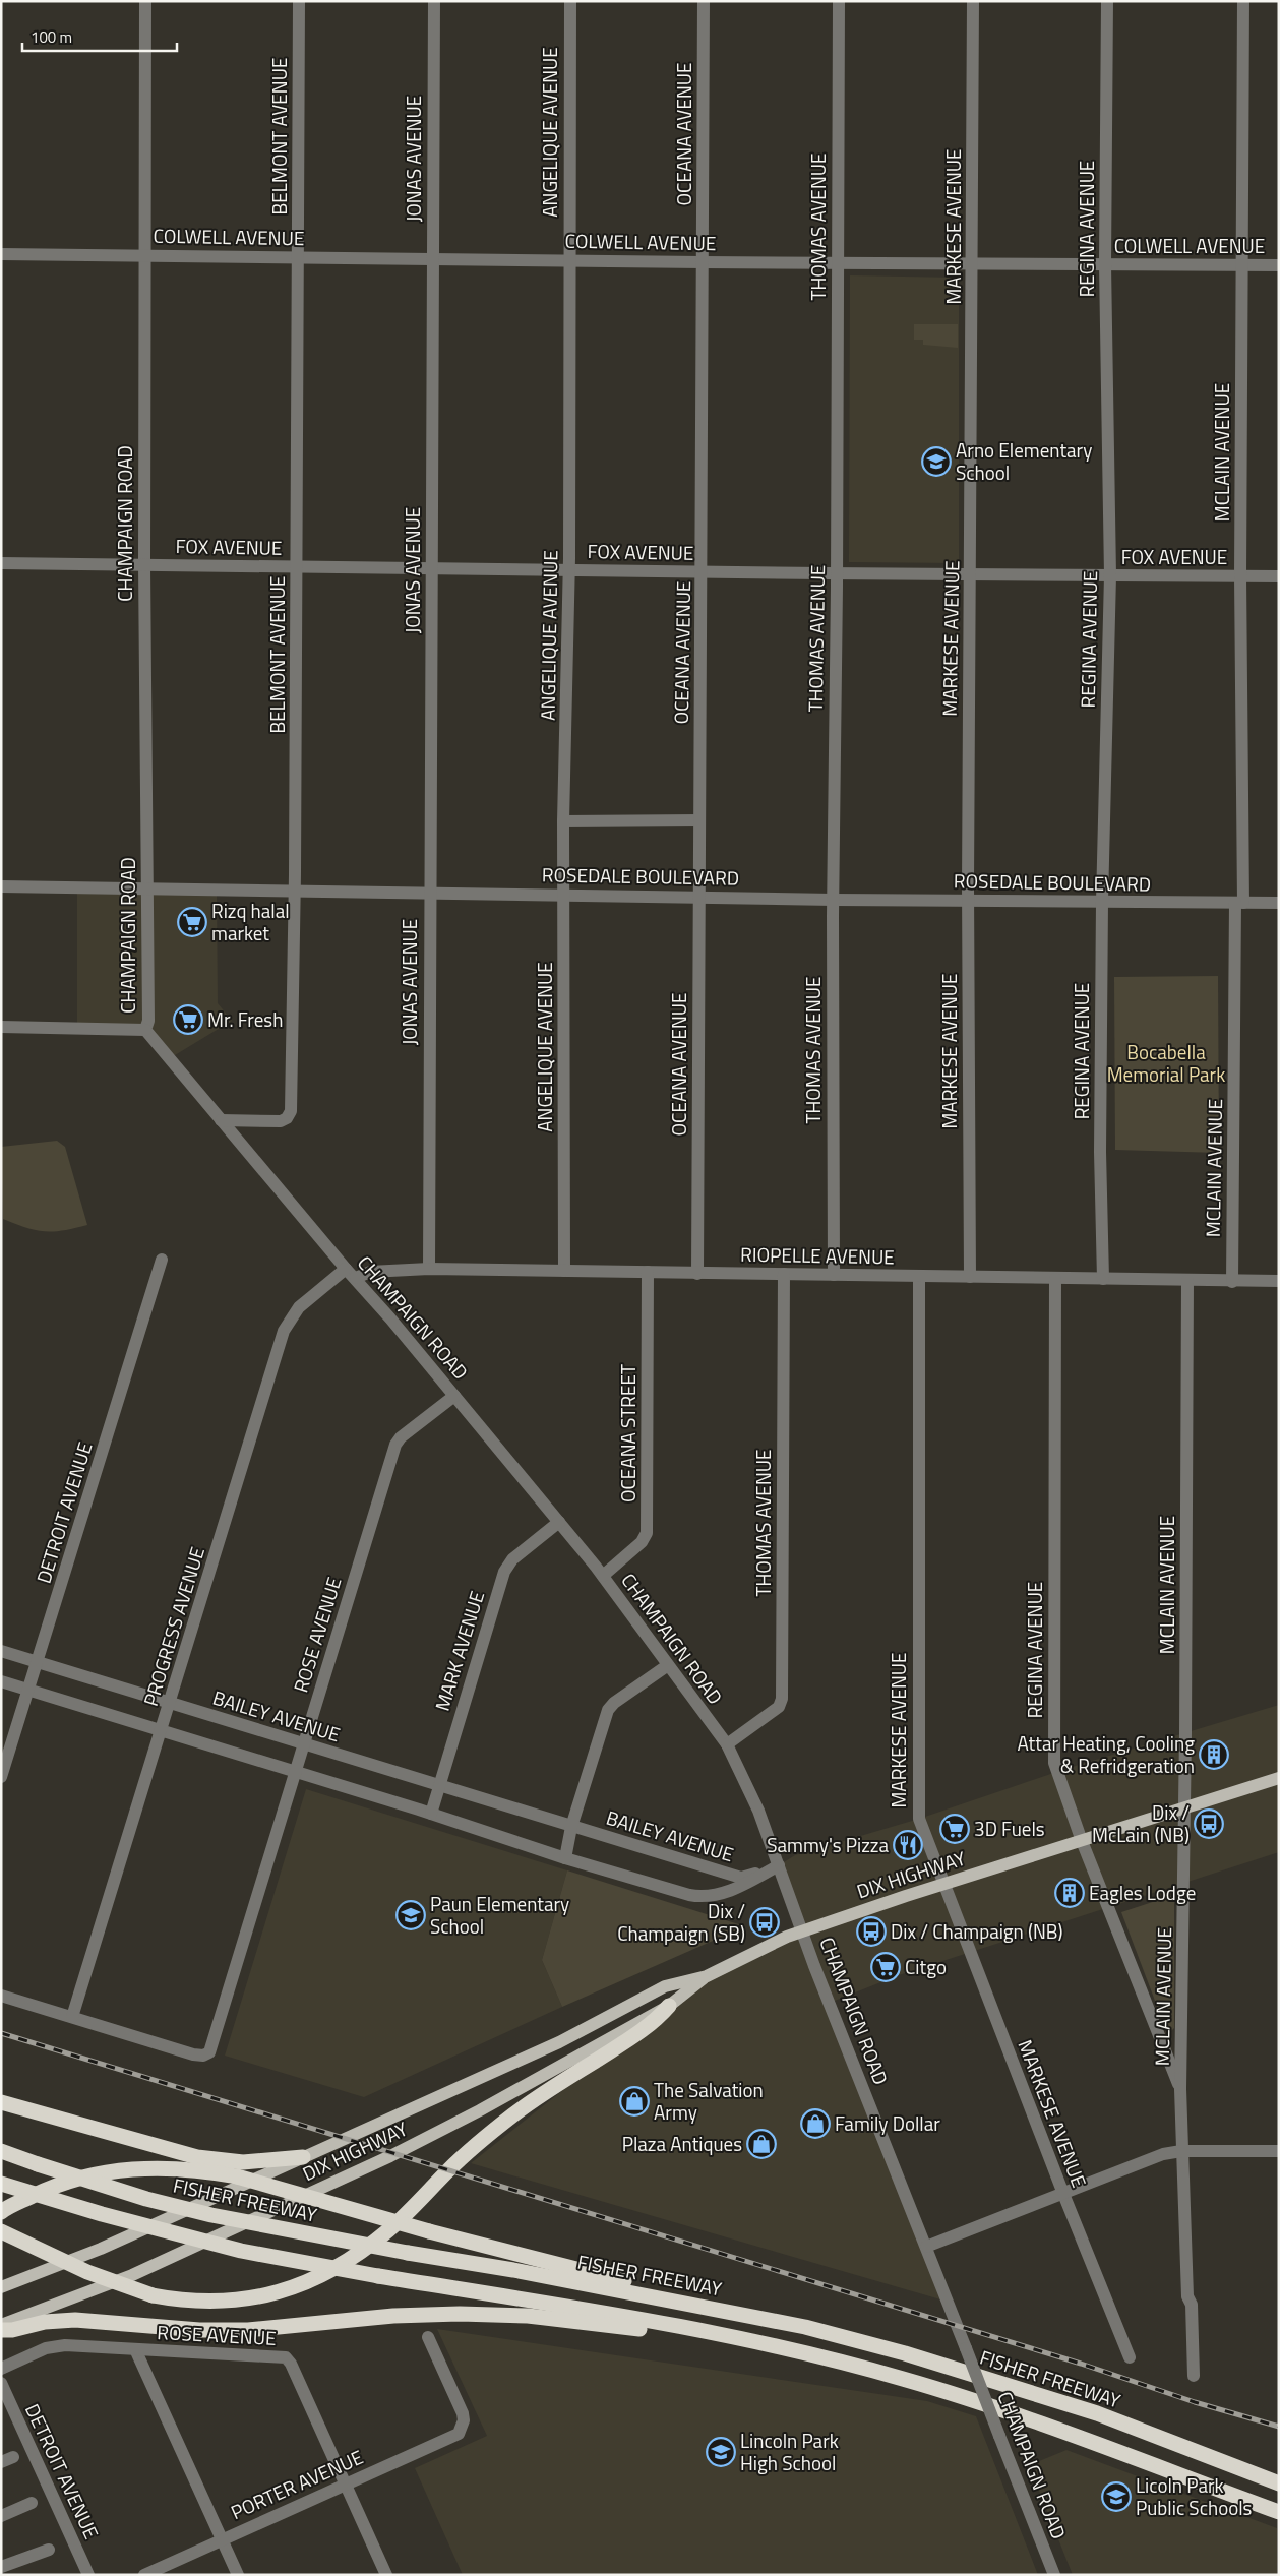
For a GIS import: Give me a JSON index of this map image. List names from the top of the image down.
{
  "streets": {
    "highway": ["FISHER FREEWAY"],
    "main road": ["DIX HIGHWAY"],
    "street": [
      "ANGELIQUE AVENUE",
      "OCEANA AVENUE",
      "BELMONT AVENUE",
      "JONAS AVENUE",
      "THOMAS AVENUE",
      "MARKESE AVENUE",
      "REGINA AVENUE",
      "COLWELL AVENUE",
      "MCLAIN AVENUE",
      "CHAMPAIGN ROAD",
      "FOX AVENUE",
      "ROSEDALE BOULEVARD",
      "RIOPELLE AVENUE",
      "OCEANA STREET",
      "DETROIT AVENUE",
      "PROGRESS AVENUE",
      "ROSE AVENUE",
      "MARK AVENUE",
      "BAILEY AVENUE",
      "PORTER AVENUE"
    ]
  },
  "crossings": [
    ["ANGELIQUE AVENUE", "COLWELL AVENUE"],
    ["ANGELIQUE AVENUE", "FOX AVENUE"],
    ["ANGELIQUE AVENUE", "ROSEDALE BOULEVARD"],
    ["ANGELIQUE AVENUE", "RIOPELLE AVENUE"],
    ["OCEANA AVENUE", "COLWELL AVENUE"],
    ["OCEANA AVENUE", "FOX AVENUE"],
    ["OCEANA AVENUE", "ROSEDALE BOULEVARD"],
    ["OCEANA AVENUE", "RIOPELLE AVENUE"],
    ["BELMONT AVENUE", "COLWELL AVENUE"],
    ["BELMONT AVENUE", "CHAMPAIGN ROAD"],
    ["BELMONT AVENUE", "FOX AVENUE"],
    ["BELMONT AVENUE", "ROSEDALE BOULEVARD"],
    ["JONAS AVENUE", "COLWELL AVENUE"],
    ["JONAS AVENUE", "FOX AVENUE"],
    ["JONAS AVENUE", "ROSEDALE BOULEVARD"],
    ["JONAS AVENUE", "RIOPELLE AVENUE"],
    ["THOMAS AVENUE", "COLWELL AVENUE"],
    ["THOMAS AVENUE", "CHAMPAIGN ROAD"],
    ["THOMAS AVENUE", "FOX AVENUE"],
    ["THOMAS AVENUE", "ROSEDALE BOULEVARD"],
    ["THOMAS AVENUE", "RIOPELLE AVENUE"],
    ["MARKESE AVENUE", "COLWELL AVENUE"],
    ["MARKESE AVENUE", "FOX AVENUE"],
    ["MARKESE AVENUE", "ROSEDALE BOULEVARD"],
    ["MARKESE AVENUE", "RIOPELLE AVENUE"],
    ["MARKESE AVENUE", "DIX HIGHWAY"],
    ["REGINA AVENUE", "COLWELL AVENUE"],
    ["REGINA AVENUE", "MCLAIN AVENUE"],
    ["REGINA AVENUE", "FOX AVENUE"],
    ["REGINA AVENUE", "ROSEDALE BOULEVARD"],
    ["REGINA AVENUE", "RIOPELLE AVENUE"],
    ["REGINA AVENUE", "DIX HIGHWAY"],
    ["COLWELL AVENUE", "MCLAIN AVENUE"],
    ["COLWELL AVENUE", "CHAMPAIGN ROAD"],
    ["MCLAIN AVENUE", "FOX AVENUE"],
    ["MCLAIN AVENUE", "ROSEDALE BOULEVARD"],
    ["MCLAIN AVENUE", "RIOPELLE AVENUE"],
    ["MCLAIN AVENUE", "DIX HIGHWAY"],
    ["CHAMPAIGN ROAD", "FOX AVENUE"],
    ["CHAMPAIGN ROAD", "ROSEDALE BOULEVARD"],
    ["CHAMPAIGN ROAD", "RIOPELLE AVENUE"],
    ["CHAMPAIGN ROAD", "OCEANA STREET"],
    ["CHAMPAIGN ROAD", "PROGRESS AVENUE"],
    ["CHAMPAIGN ROAD", "ROSE AVENUE"],
    ["CHAMPAIGN ROAD", "MARK AVENUE"],
    ["CHAMPAIGN ROAD", "BAILEY AVENUE"],
    ["CHAMPAIGN ROAD", "DIX HIGHWAY"],
    ["RIOPELLE AVENUE", "OCEANA STREET"],
    ["DETROIT AVENUE", "BAILEY AVENUE"],
    ["PROGRESS AVENUE", "ROSE AVENUE"],
    ["PROGRESS AVENUE", "BAILEY AVENUE"],
    ["ROSE AVENUE", "BAILEY AVENUE"],
    ["ROSE AVENUE", "PORTER AVENUE"],
    ["MARK AVENUE", "BAILEY AVENUE"]
  ],
  "parks": ["Bocabella Memorial Park"],
  "places": {
    "school or university": [
      "Arno Elementary School",
      "Paun Elementary School",
      "Lincoln Park High School",
      "Licoln Park Public Schools"
    ],
    "supermarket": [
      "Rizq halal market",
      "Mr. Fresh",
      "3D Fuels",
      "Citgo"
    ],
    "building": ["Attar Heating, Cooling & Refridgeration", "Eagles Lodge"],
    "bus stop": ["Dix / McLain (NB)", "Dix / Champaign (SB)", "Dix / Champaign (NB)"],
    "restaurant": ["Sammy's Pizza"],
    "shop": ["The Salvation Army", "Family Dollar", "Plaza Antiques"]
  },
  "scale_bar": "100 m"
}
